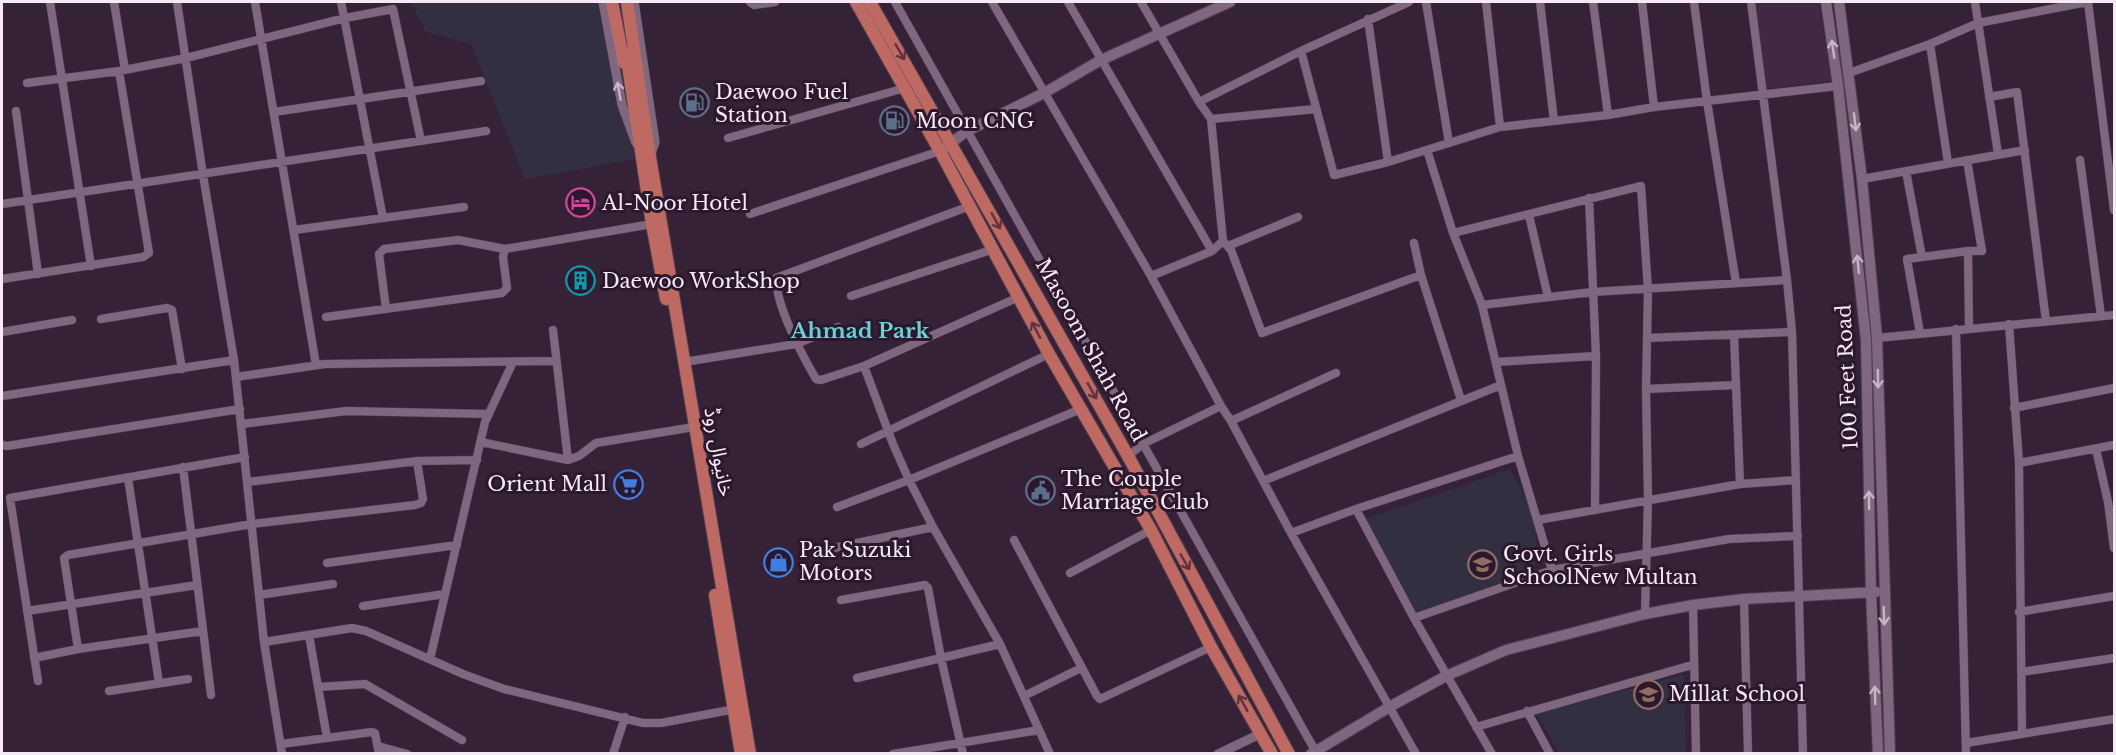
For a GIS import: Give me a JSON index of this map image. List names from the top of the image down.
{
  "streets": {
    "main road": ["Masoom Shah Road", "100 Feet Road", "خانیوال روڈ"]
  },
  "districts": ["Ahmad Park"],
  "places": {
    "fuel station": ["Daewoo Fuel Station", "Moon CNG"],
    "hotel": ["Al-Noor Hotel"],
    "building": ["Daewoo WorkShop"],
    "supermarket": ["Orient Mall"],
    "public building": ["The Couple Marriage Club"],
    "shop": ["Pak Suzuki Motors"],
    "school or university": ["Govt. Girls SchoolNew Multan", "Millat School"]
  }
}
